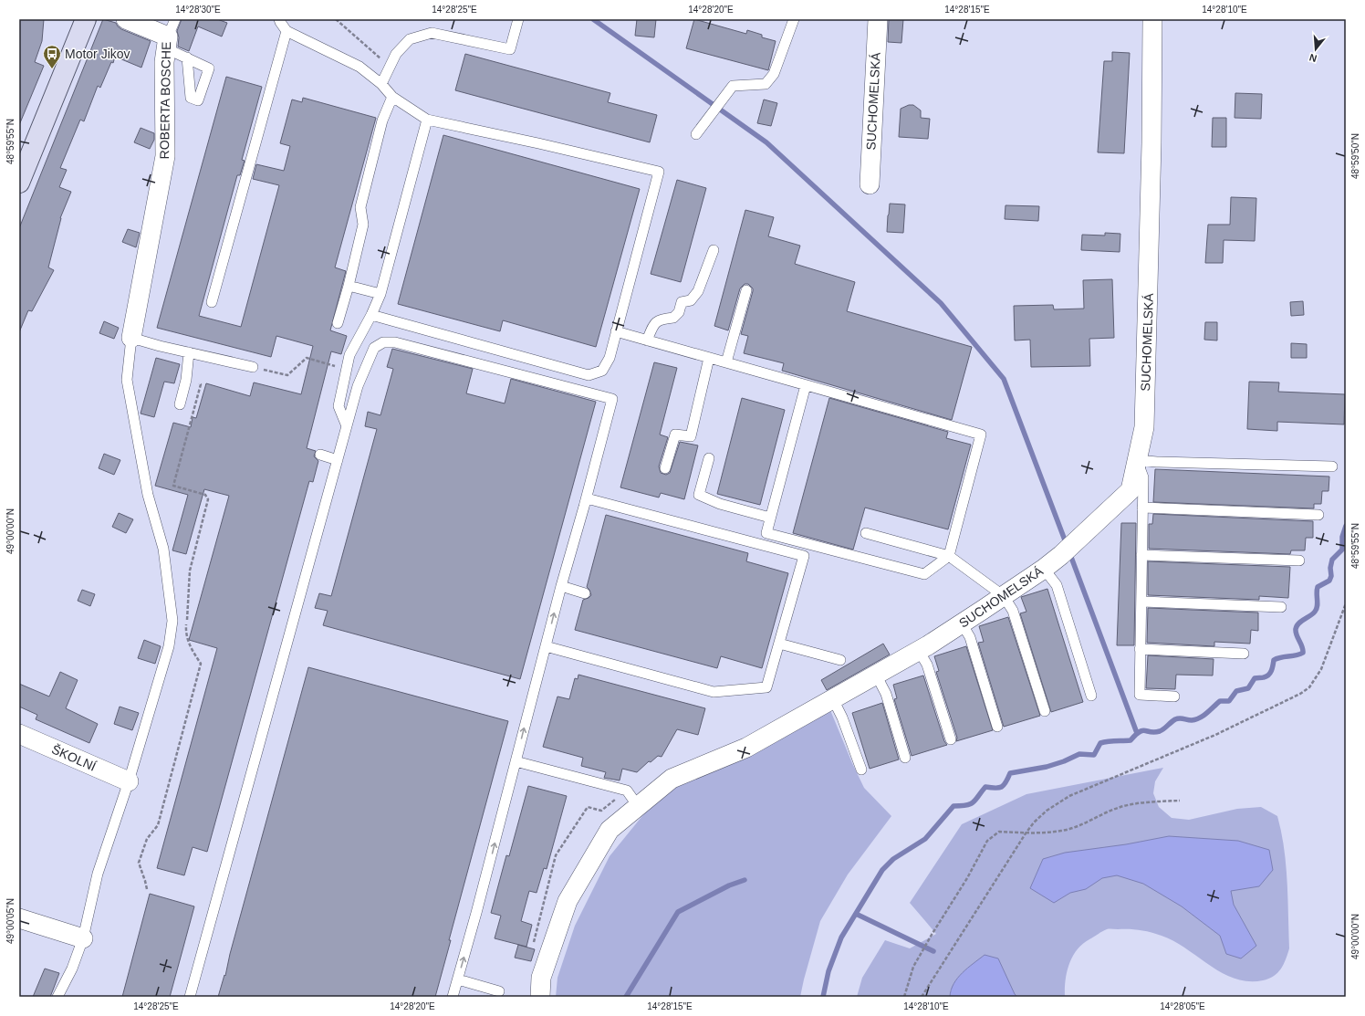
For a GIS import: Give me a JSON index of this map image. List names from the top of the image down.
{
  "streets": {
    "street": ["ROBERTA BOSCHE", "SUCHOMELSKÁ", "ŠKOLNÍ"]
  },
  "places": {
    "bus stop": ["Motor Jikov"]
  },
  "north": "bottom",
  "coordinates": [
    "14°28'30\"E",
    "14°28'25\"E",
    "14°28'20\"E",
    "14°28'15\"E",
    "14°28'10\"E",
    "48°59'55\"N",
    "48°59'50\"N",
    "49°00'00\"N",
    "49°00'05\"N",
    "14°28'05\"E"
  ]
}
